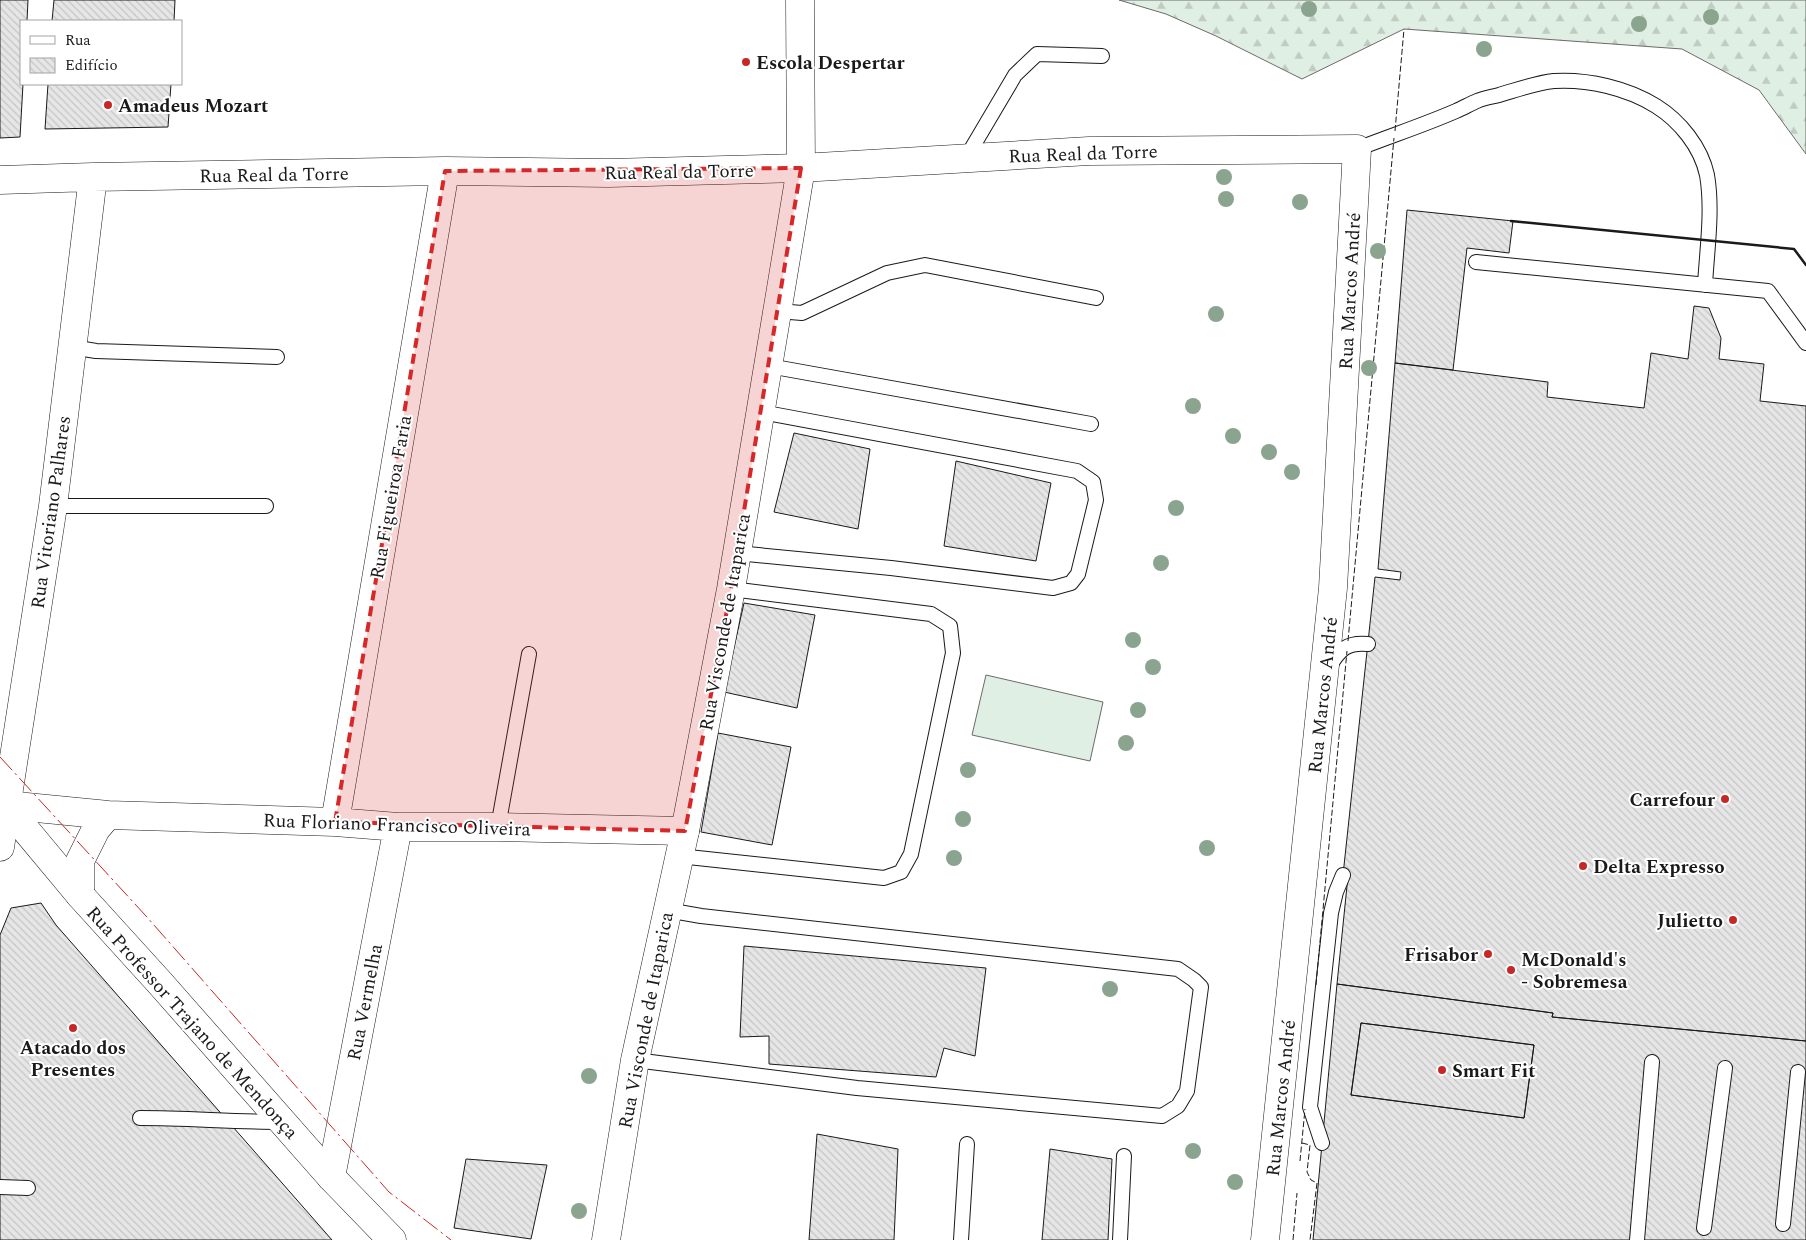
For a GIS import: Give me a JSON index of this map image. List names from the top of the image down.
{
  "streets": {
    "street": [
      "Rua Real da Torre",
      "Rua Marcos André",
      "Rua Figueiroa Faria",
      "Rua Vitoriano Palhares",
      "Rua Visconde de Itaparica",
      "Rua Floriano Francisco Oliveira",
      "Rua Vermelha",
      "Rua Professor Trajano de Mendonça"
    ]
  },
  "crossings": [
    ["Rua Real da Torre", "Rua Marcos André"],
    ["Rua Real da Torre", "Rua Figueiroa Faria"],
    ["Rua Real da Torre", "Rua Vitoriano Palhares"],
    ["Rua Real da Torre", "Rua Visconde de Itaparica"],
    ["Rua Figueiroa Faria", "Rua Floriano Francisco Oliveira"],
    ["Rua Vitoriano Palhares", "Rua Floriano Francisco Oliveira"],
    ["Rua Vitoriano Palhares", "Rua Professor Trajano de Mendonça"],
    ["Rua Visconde de Itaparica", "Rua Floriano Francisco Oliveira"],
    ["Rua Floriano Francisco Oliveira", "Rua Vermelha"],
    ["Rua Floriano Francisco Oliveira", "Rua Professor Trajano de Mendonça"],
    ["Rua Vermelha", "Rua Professor Trajano de Mendonça"]
  ],
  "places": [
    "Escola Despertar",
    "Amadeus Mozart",
    "Carrefour",
    "Delta Expresso",
    "Julietto",
    "Frisabor",
    "McDonald's - Sobremesa",
    "Atacado dos Presentes",
    "Smart Fit"
  ],
  "legend": ["Rua", "Edifício"]
}
